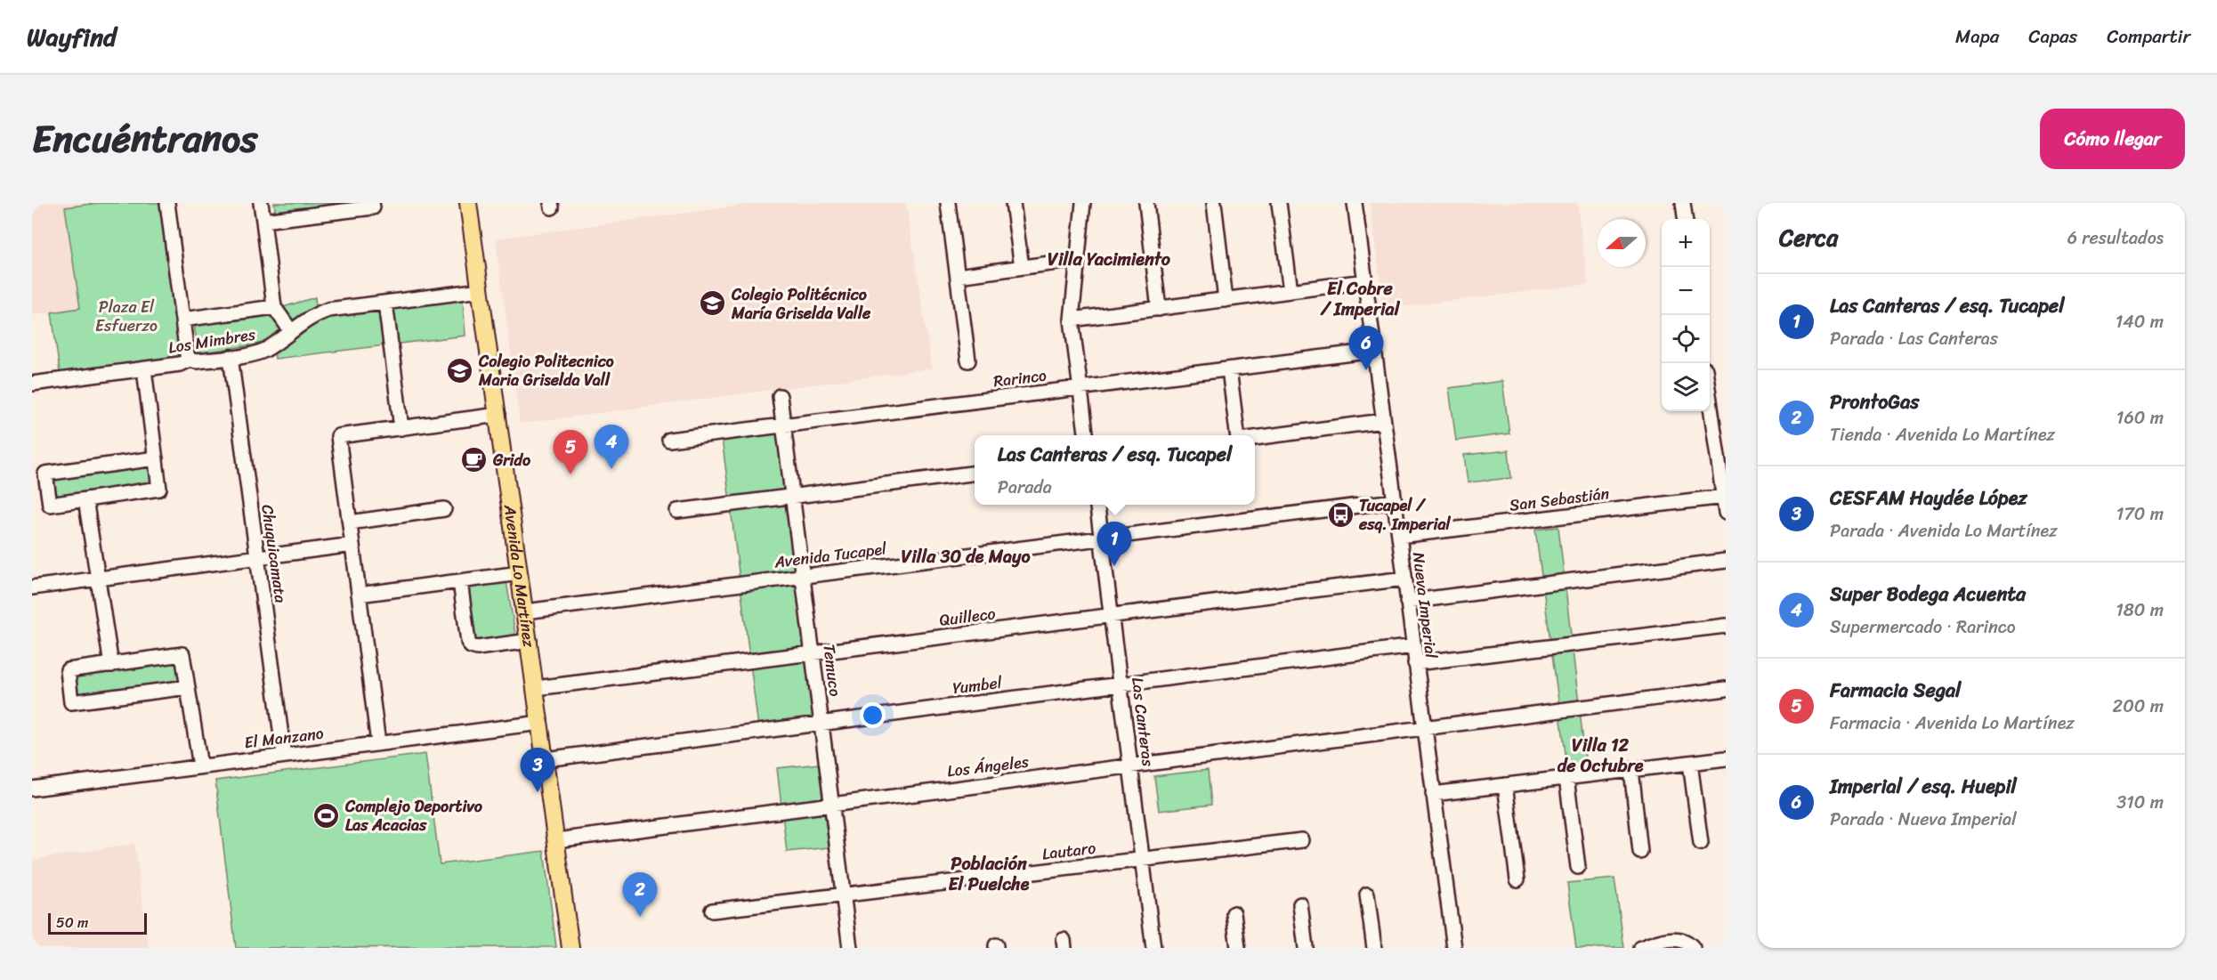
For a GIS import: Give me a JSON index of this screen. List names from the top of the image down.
{
  "streets": {
    "main road": ["Avenida Lo Martínez"],
    "street": [
      "Los Mimbres",
      "Rarinco",
      "San Sebastián",
      "Chuquicamata",
      "Avenida Tucapel",
      "Nueva Imperial",
      "Quilleco",
      "Temuco",
      "Yumbel",
      "Las Canteras",
      "El Manzano",
      "Los Ángeles",
      "Lautaro"
    ]
  },
  "crossings": [
    ["Los Mimbres", "Chuquicamata"],
    ["Los Mimbres", "Avenida Lo Martínez"],
    ["Rarinco", "Nueva Imperial"],
    ["Rarinco", "Temuco"],
    ["San Sebastián", "Nueva Imperial"],
    ["Chuquicamata", "El Manzano"],
    ["Avenida Tucapel", "Avenida Lo Martínez"],
    ["Avenida Tucapel", "Nueva Imperial"],
    ["Avenida Tucapel", "Temuco"],
    ["Avenida Tucapel", "Las Canteras"],
    ["Avenida Lo Martínez", "Quilleco"],
    ["Avenida Lo Martínez", "Yumbel"],
    ["Avenida Lo Martínez", "El Manzano"],
    ["Avenida Lo Martínez", "Los Ángeles"],
    ["Nueva Imperial", "Quilleco"],
    ["Nueva Imperial", "Yumbel"],
    ["Nueva Imperial", "Los Ángeles"],
    ["Quilleco", "Temuco"],
    ["Quilleco", "Las Canteras"],
    ["Temuco", "Yumbel"],
    ["Temuco", "Los Ángeles"],
    ["Temuco", "Lautaro"],
    ["Yumbel", "Las Canteras"],
    ["Las Canteras", "Los Ángeles"],
    ["Las Canteras", "Lautaro"]
  ],
  "districts": [
    "Villa Yacimiento",
    "El Cobre / Imperial",
    "Villa 30 de Mayo",
    "Villa 12 de Octubre",
    "Población El Puelche"
  ],
  "parks": ["Plaza El Esfuerzo"],
  "places": {
    "school or university": ["Colegio Politécnico María Griselda Valle", "Colegio Politecnico Maria Griselda Vall"],
    "cafe": ["Grido"],
    "bus stop": ["Tucapel / esq. Imperial"],
    "sports": ["Complejo Deportivo Las Acacias"]
  },
  "scale_bar": "50 m",
  "north": "left",
  "page": {
    "header": "Wayfind",
    "nav": ["Mapa", "Capas", "Compartir"],
    "title": "Encuéntranos",
    "buttons": "Cómo llegar",
    "heading": ["Cerca", "6 resultados"],
    "map_buttons": ["+", "−"],
    "list": [
      {
        "mark": "1",
        "name": "Las Canteras / esq. Tucapel",
        "note": "Parada · Las Canteras",
        "value": "140 m"
      },
      {
        "mark": "2",
        "name": "ProntoGas",
        "note": "Tienda · Avenida Lo Martínez",
        "value": "160 m"
      },
      {
        "mark": "3",
        "name": "CESFAM Haydée López",
        "note": "Parada · Avenida Lo Martínez",
        "value": "170 m"
      },
      {
        "mark": "4",
        "name": "Super Bodega Acuenta",
        "note": "Supermercado · Rarinco",
        "value": "180 m"
      },
      {
        "mark": "5",
        "name": "Farmacia Segal",
        "note": "Farmacia · Avenida Lo Martínez",
        "value": "200 m"
      },
      {
        "mark": "6",
        "name": "Imperial / esq. Huepil",
        "note": "Parada · Nueva Imperial",
        "value": "310 m"
      }
    ],
    "pins": [
      "6",
      "4",
      "5",
      "1",
      "3",
      "2"
    ],
    "popup": ["Las Canteras / esq. Tucapel", "Parada"],
    "scale": "50 m"
  }
}
